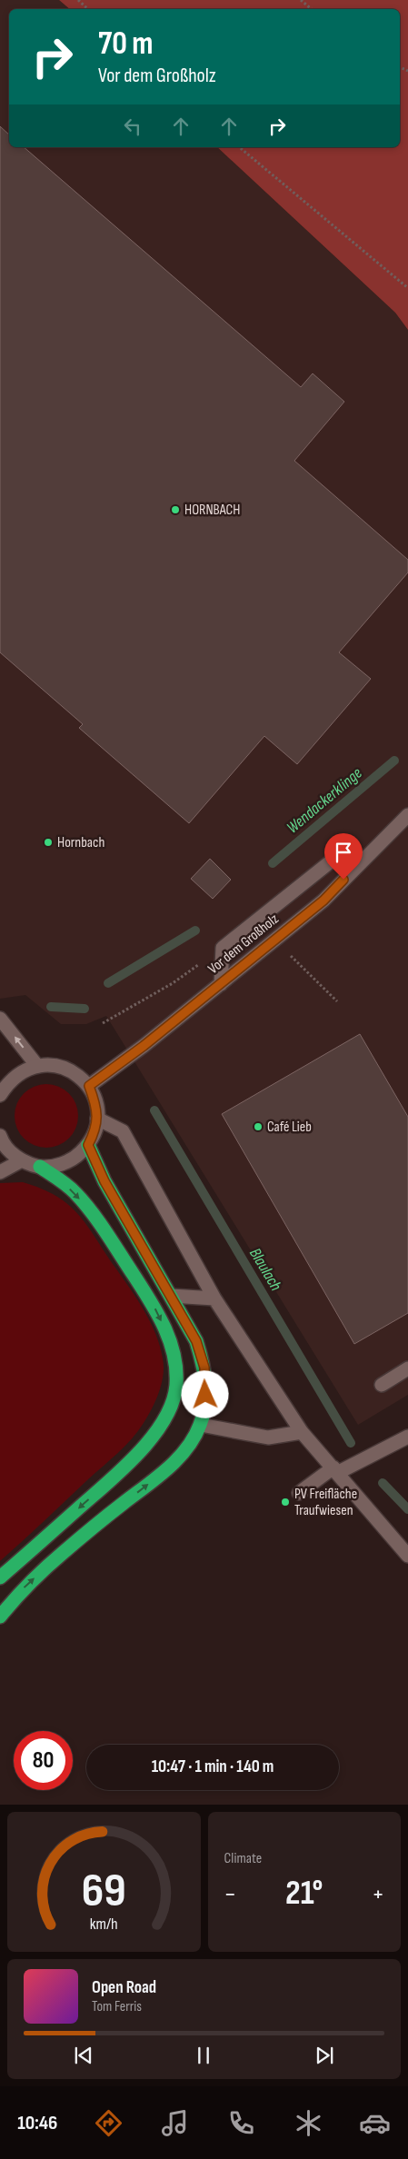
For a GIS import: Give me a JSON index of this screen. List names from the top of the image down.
{
  "streets": {
    "street": ["Vor dem Großholz"]
  },
  "water": ["Wendackerklinge", "Blaulach"],
  "places": [
    "HORNBACH",
    "Hornbach",
    "Café Lieb",
    "PV Freifläche Traufwiesen"
  ],
  "page": {
    "turn": ["70 m", "Vor dem Großholz"],
    "limit": "80",
    "trip": "10:47 · 1 min · 140 m",
    "tile": "Climate",
    "heat": ["−", "21°", "+"],
    "song": ["Open Road", "Tom Ferris"],
    "tabs": "10:46",
    "gauge": ["69", "km/h"]
  }
}
